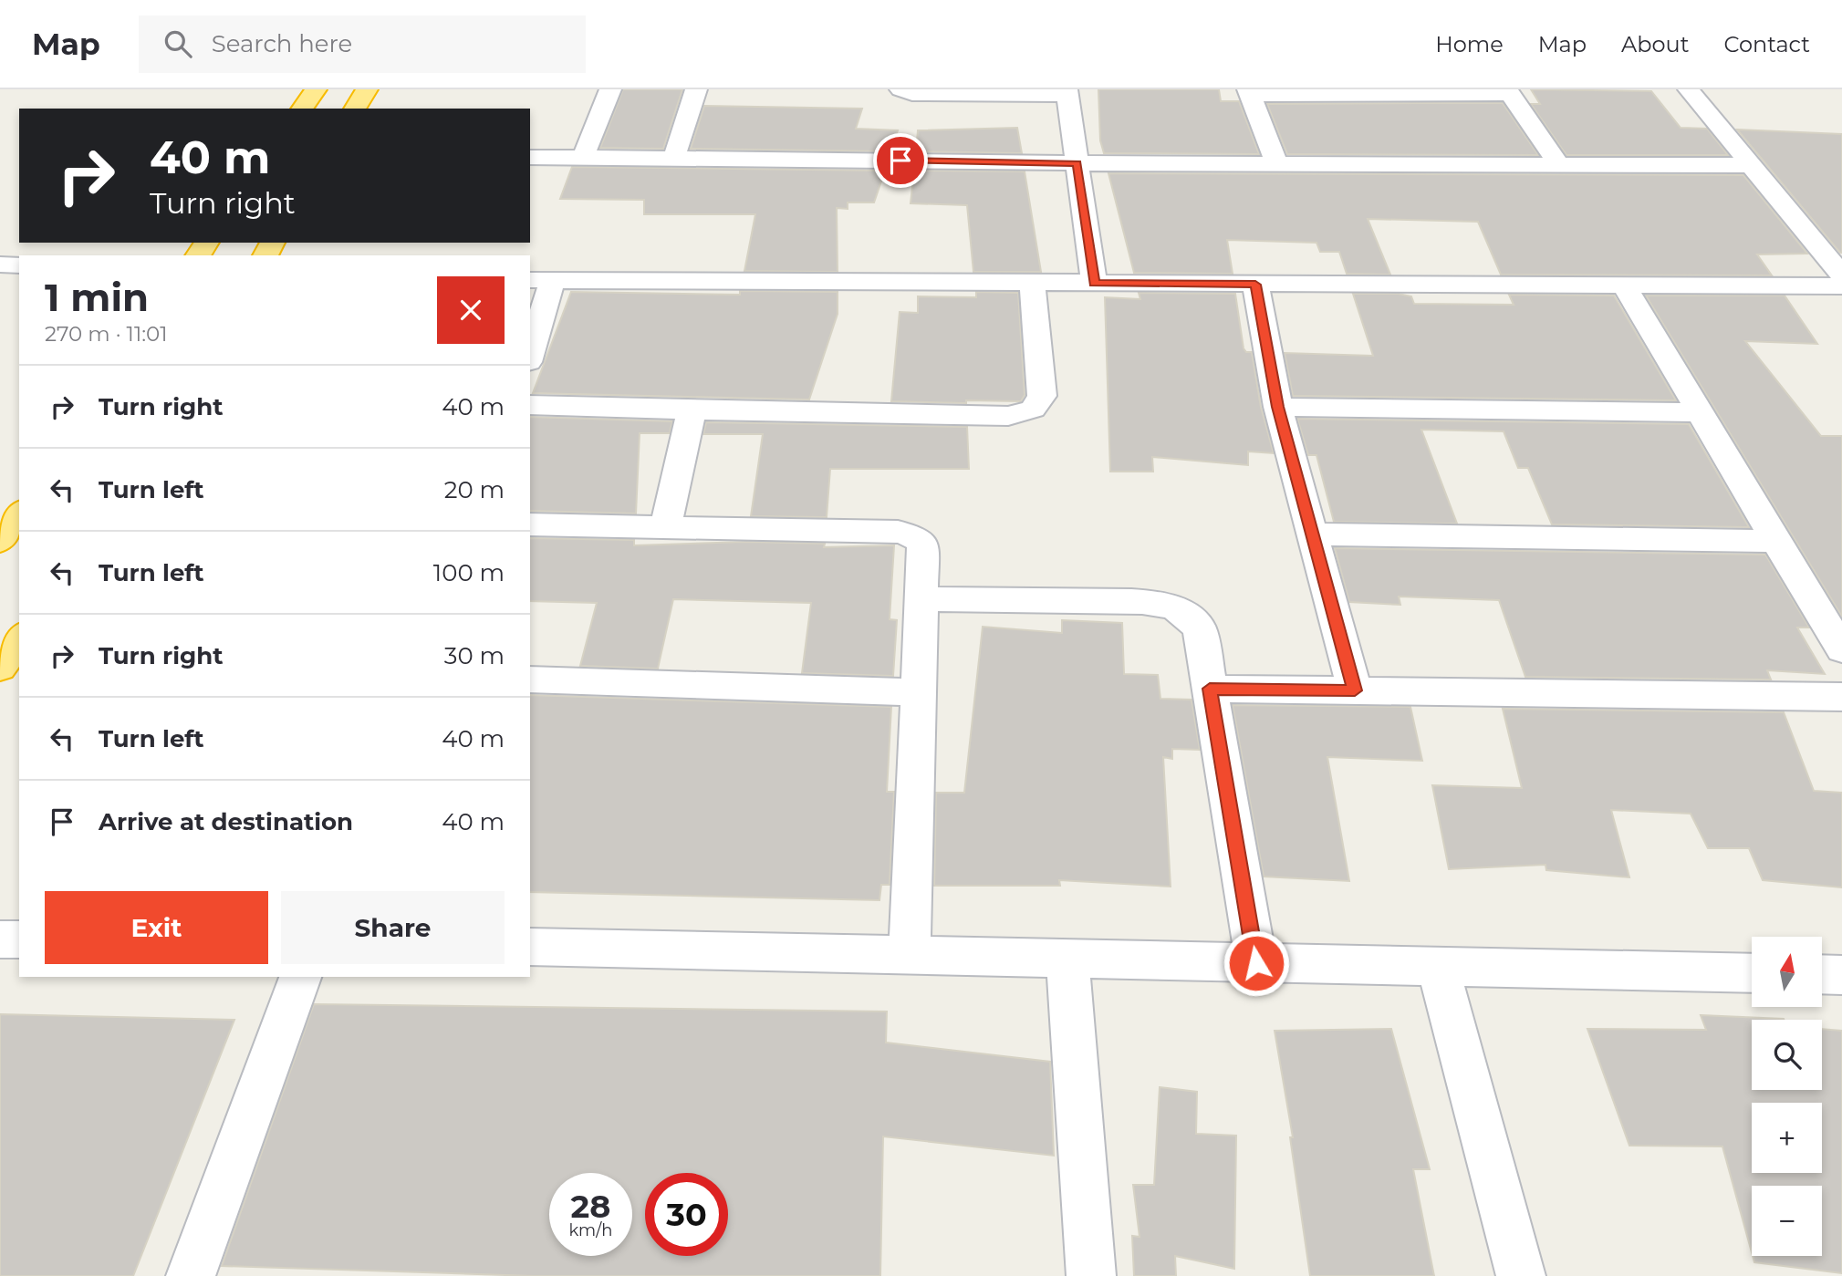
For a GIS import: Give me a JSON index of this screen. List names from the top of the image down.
{
  "north": "top",
  "page": {
    "header": "Map",
    "search": "Search here",
    "nav": [
      "Home",
      "Map",
      "About",
      "Contact"
    ],
    "turn": ["40 m", "Turn right"],
    "heading": ["1 min", "270 m · 11:01"],
    "list": [
      {
        "name": "Turn right",
        "value": "40 m"
      },
      {
        "name": "Turn left",
        "value": "20 m"
      },
      {
        "name": "Turn left",
        "value": "100 m"
      },
      {
        "name": "Turn right",
        "value": "30 m"
      },
      {
        "name": "Turn left",
        "value": "40 m"
      },
      {
        "name": "Arrive at destination",
        "value": "40 m"
      }
    ],
    "buttons": ["Exit", "Share"],
    "map_buttons": ["+", "−"],
    "speed": "28 km/h",
    "limit": "30"
  }
}
